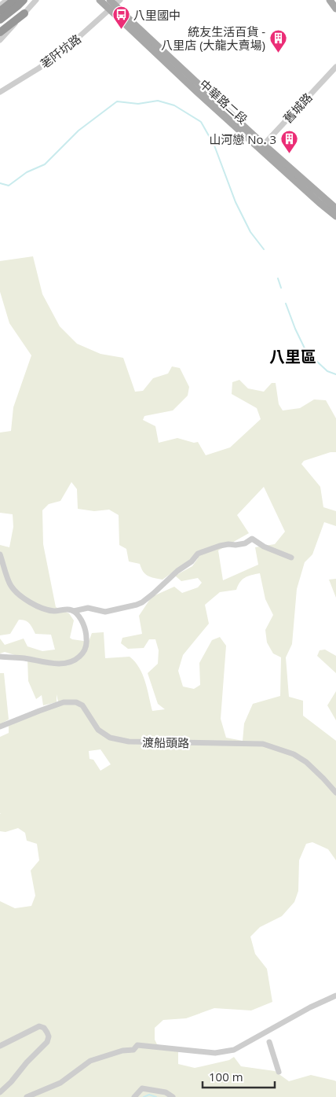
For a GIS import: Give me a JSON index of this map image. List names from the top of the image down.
{
  "streets": {
    "main road": ["中華路二段"],
    "street": ["荖阡坑路", "舊城路", "渡船頭路"]
  },
  "crossings": [
    ["荖阡坑路", "中華路二段"],
    ["中華路二段", "舊城路"]
  ],
  "districts": ["八里區"],
  "places": {
    "bus stop": ["八里國中"],
    "building": ["統友生活百貨 - 八里店 (大龍大賣場)", "山河戀 No. 3"]
  },
  "scale_bar": "100 m"
}
